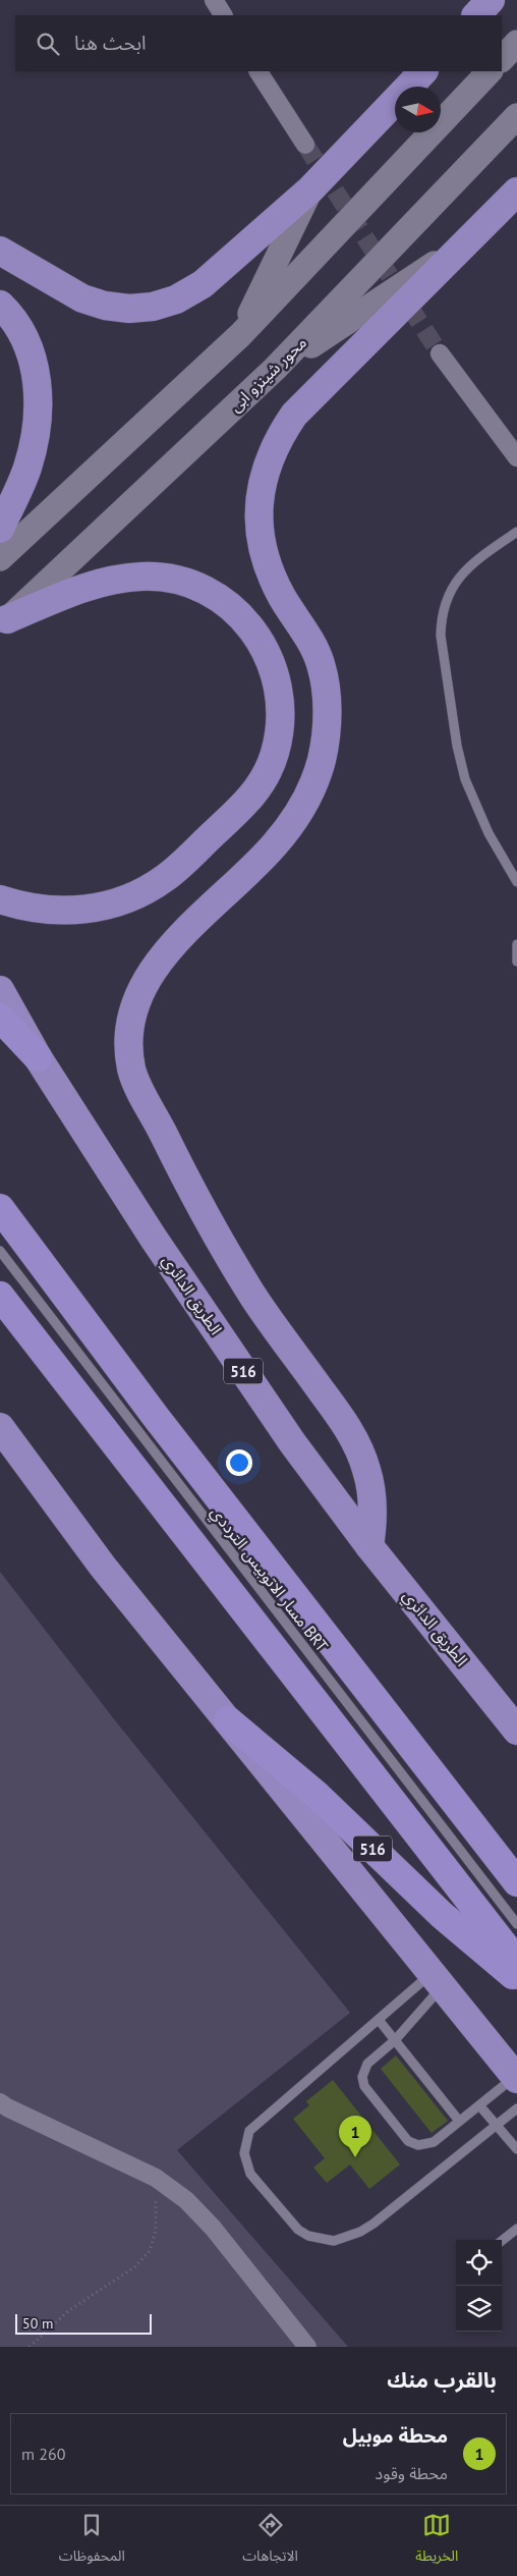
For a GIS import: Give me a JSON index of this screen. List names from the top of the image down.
{
  "streets": {
    "highway": ["الطريق الدائري", "516"],
    "main road": ["محور شينزو ابى"],
    "lane": ["مسار الاتوبيس الترددي BRT"]
  },
  "scale_bar": "50 m",
  "north": "right",
  "page": {
    "search": "ابحث هنا",
    "pins": "1",
    "scale": "50 m",
    "heading": "بالقرب منك",
    "list": [
      {
        "mark": "1",
        "name": "محطة موبيل",
        "note": "محطة وقود",
        "value": "260 m"
      }
    ],
    "nav": ["الخريطة", "الاتجاهات", "المحفوظات"]
  }
}
